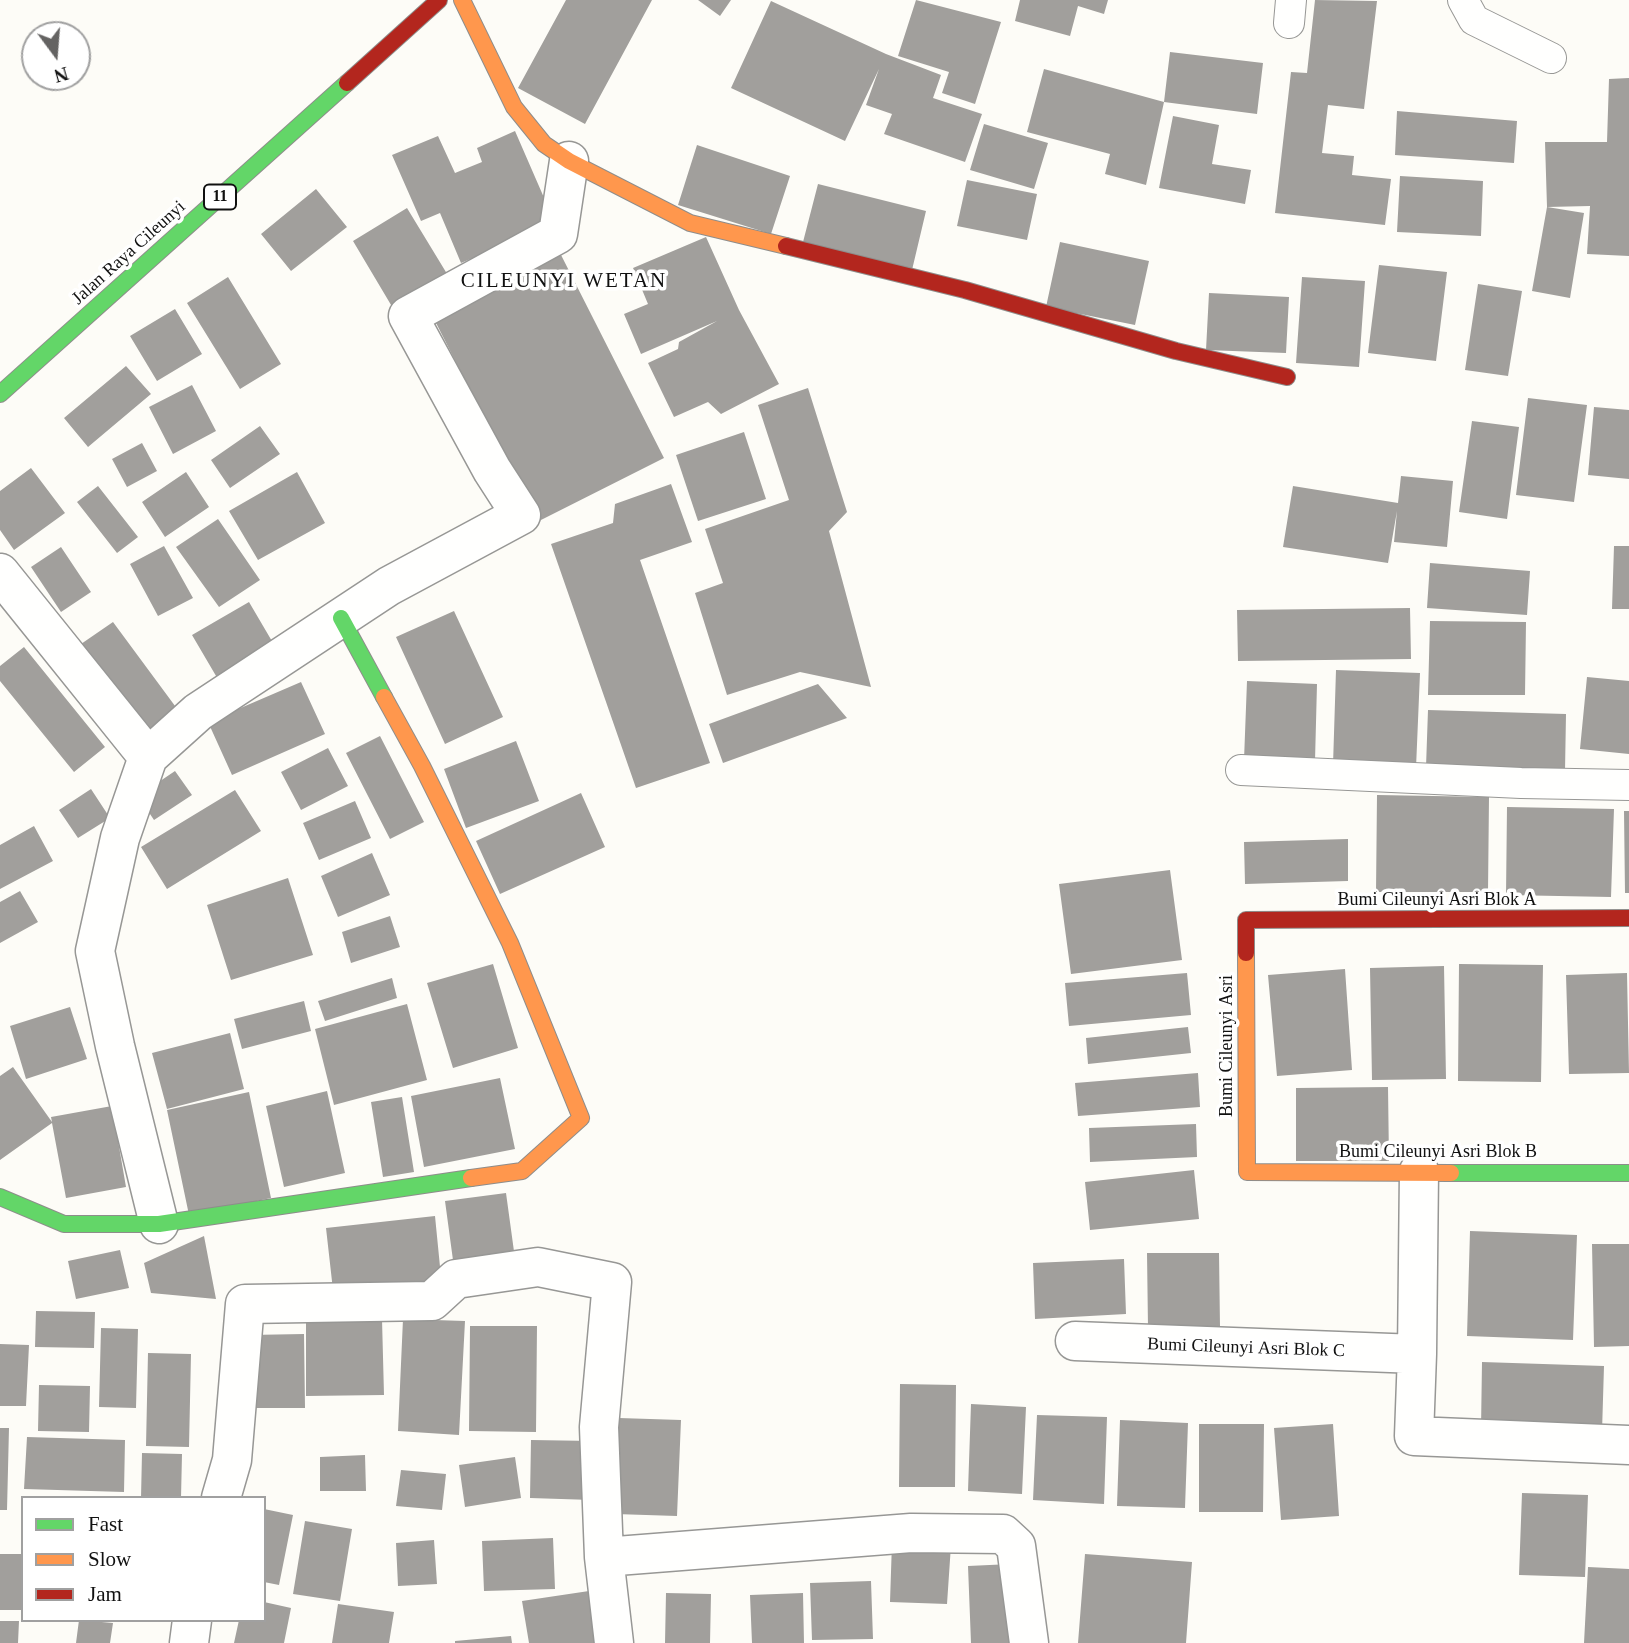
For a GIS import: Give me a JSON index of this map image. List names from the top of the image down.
{
  "streets": {
    "main road": [
      "11",
      "Jalan Raya Cileunyi",
      "Bumi Cileunyi Asri Blok A",
      "Bumi Cileunyi Asri",
      "Bumi Cileunyi Asri Blok B"
    ],
    "street": ["Bumi Cileunyi Asri Blok C"]
  },
  "crossings": [
    ["Bumi Cileunyi Asri Blok A", "Bumi Cileunyi Asri"],
    ["Bumi Cileunyi Asri", "Bumi Cileunyi Asri Blok B"]
  ],
  "districts": ["CILEUNYI WETAN"],
  "legend": ["Fast", "Slow", "Jam"],
  "north": "bottom"
}
